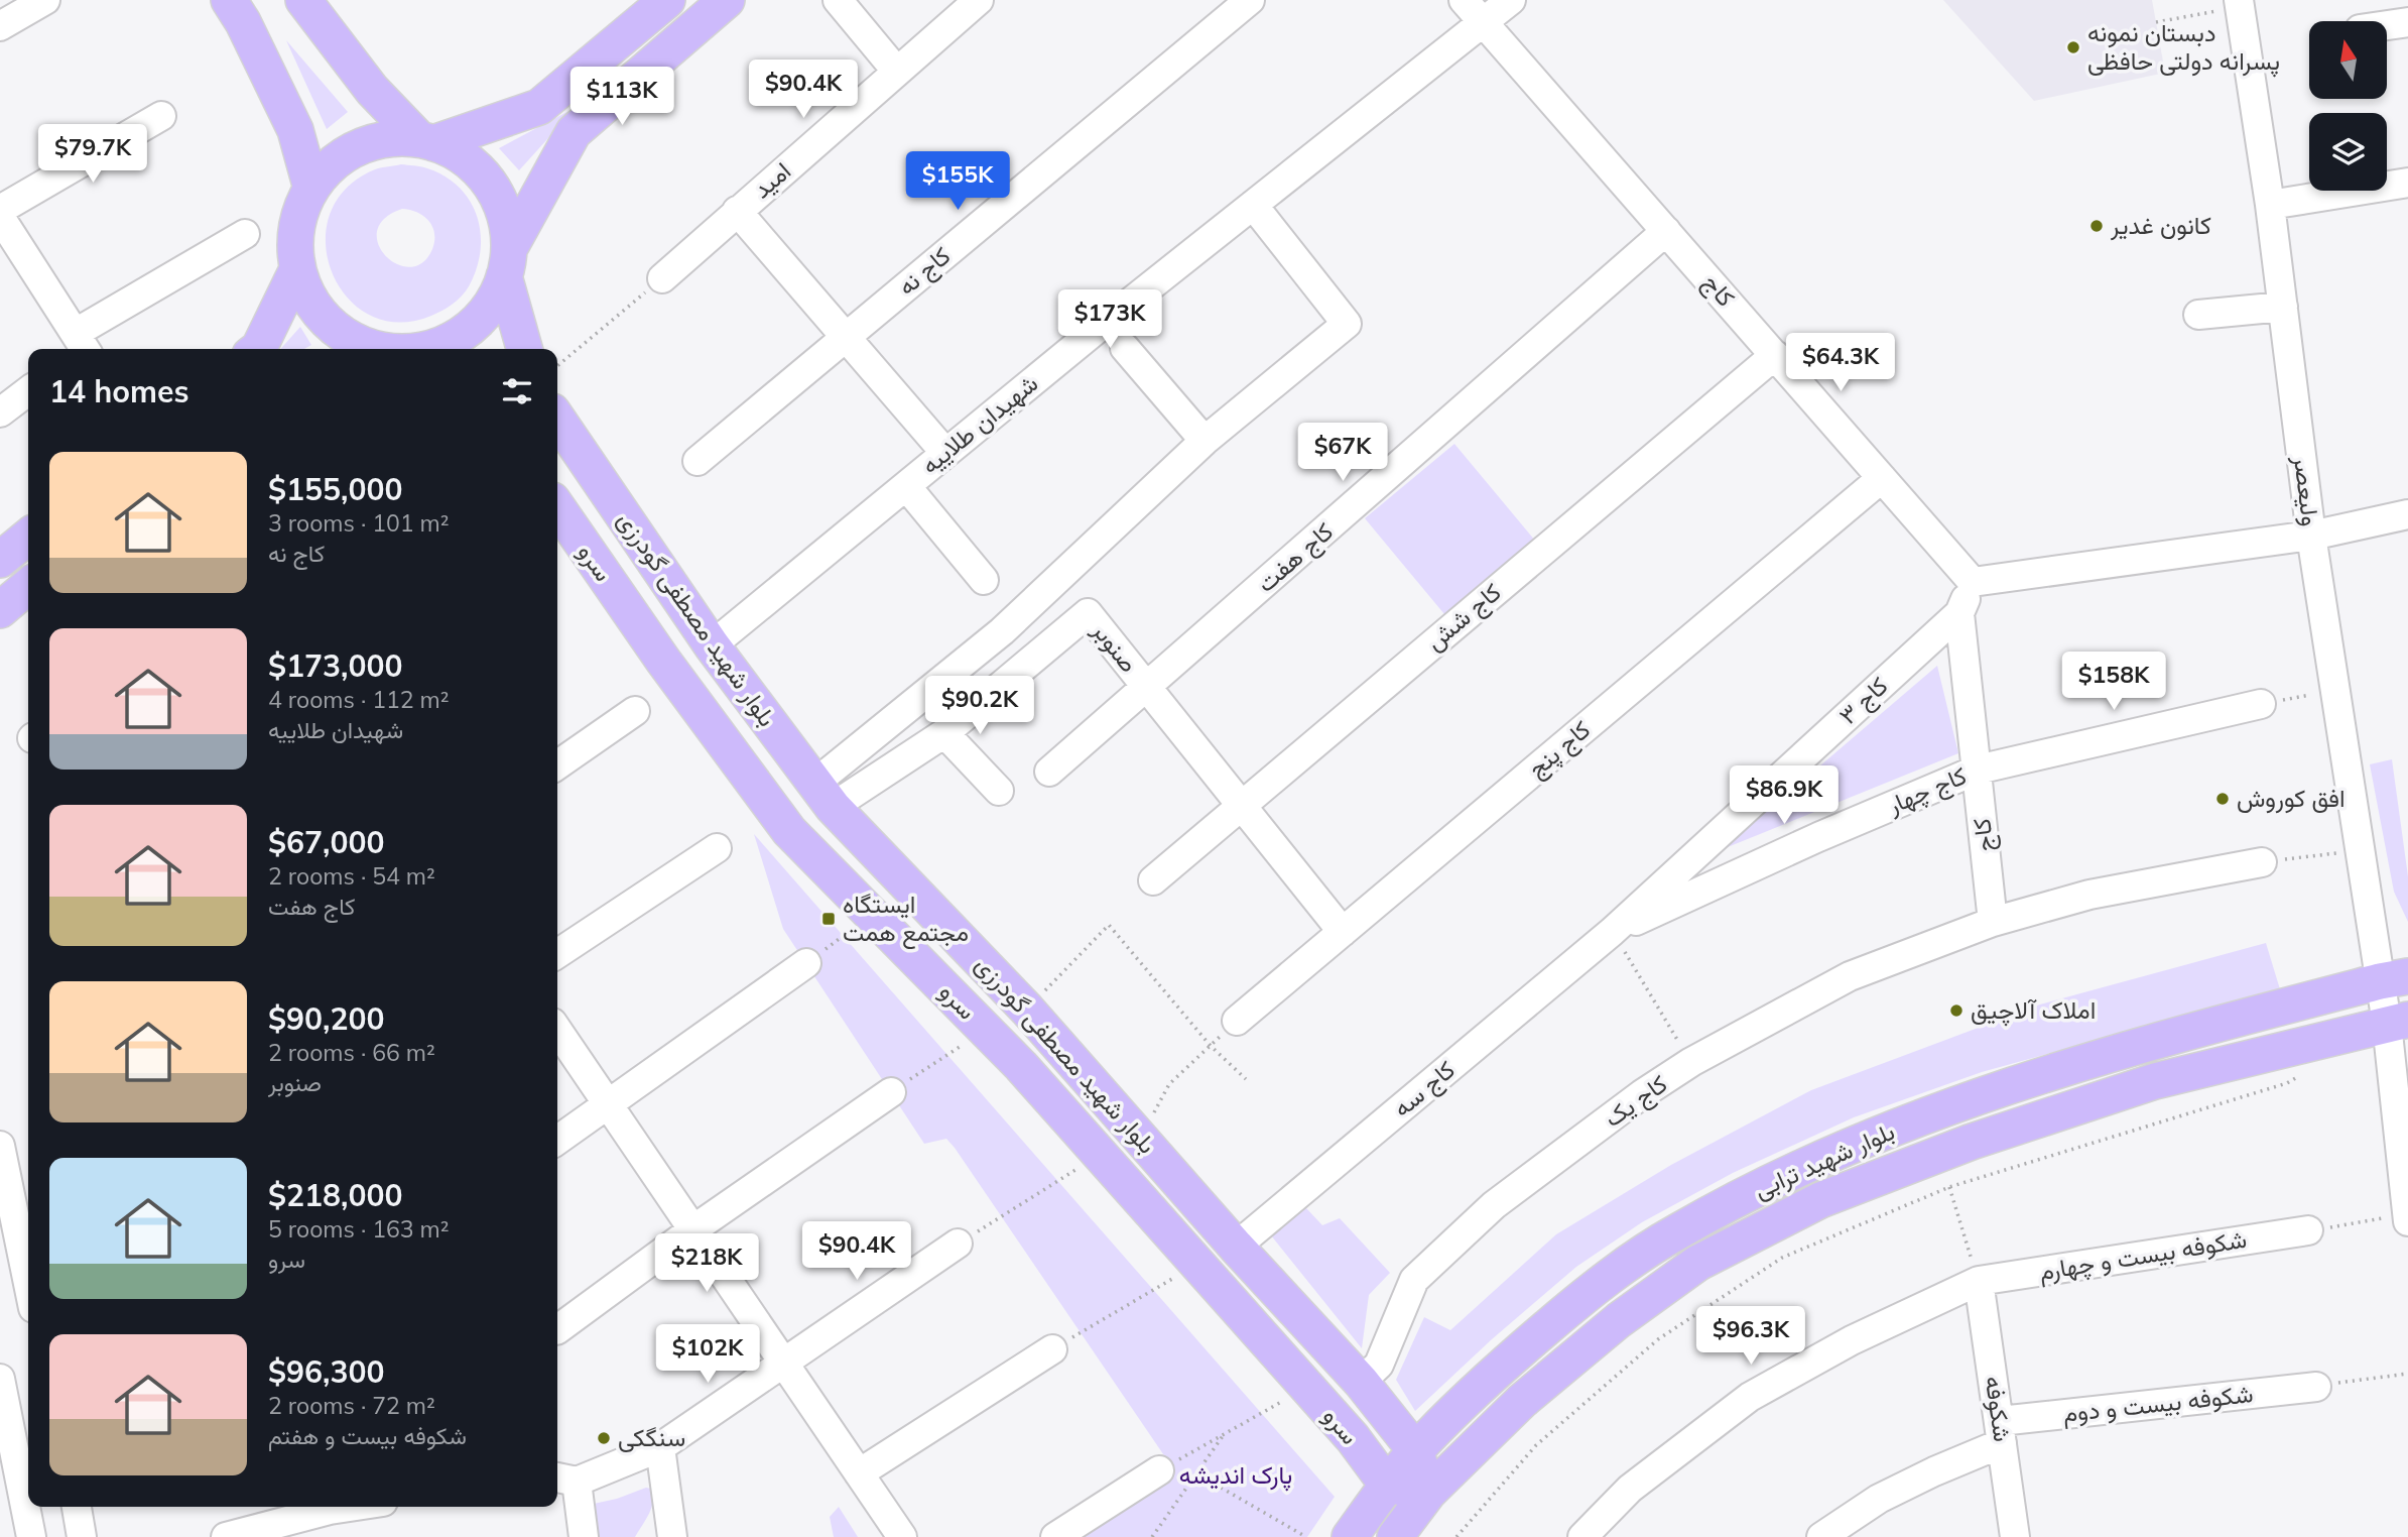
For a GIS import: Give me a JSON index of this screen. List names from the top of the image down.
{
  "streets": {
    "main road": ["سرو", "بلوار شهید مصطفی گودرزی", "بلوار شهید ترابی"],
    "street": [
      "امید",
      "کاج نه",
      "کاج",
      "شهیدان طلاییه",
      "ولیعصر",
      "کاج هفت",
      "کاج شش",
      "صنوبر",
      "کاج ۳",
      "کاج پنج",
      "کاج چهار",
      "کاج سه",
      "کاج یک",
      "شکوفه بیست و چهارم",
      "شکوفه بیست و دوم",
      "شکوفه"
    ]
  },
  "crossings": [
    ["کاج", "شهیدان طلاییه"],
    ["کاج", "کاج هفت"],
    ["کاج", "کاج شش"],
    ["کاج", "کاج ۳"],
    ["کاج", "کاج پنج"],
    ["کاج", "کاج چهار"],
    ["کاج", "کاج یک"],
    ["شهیدان طلاییه", "بلوار شهید مصطفی گودرزی"],
    ["ولیعصر", "بلوار شهید ترابی"],
    ["کاج هفت", "صنوبر"],
    ["سرو", "بلوار شهید ترابی"],
    ["کاج شش", "صنوبر"],
    ["بلوار شهید مصطفی گودرزی", "صنوبر"],
    ["بلوار شهید مصطفی گودرزی", "کاج سه"],
    ["بلوار شهید مصطفی گودرزی", "کاج یک"],
    ["بلوار شهید مصطفی گودرزی", "بلوار شهید ترابی"],
    ["صنوبر", "کاج پنج"],
    ["کاج ۳", "کاج چهار"],
    ["کاج ۳", "کاج سه"],
    ["کاج چهار", "کاج سه"],
    ["شکوفه بیست و چهارم", "شکوفه"],
    ["شکوفه بیست و دوم", "شکوفه"]
  ],
  "parks": ["پارک اندیشه"],
  "places": {
    "other": [
      "دبستان نمونه پسرانه دولتی حافظی",
      "کانون غدیر",
      "افق کوروش",
      "املاک آلاچیق",
      "سنگکی"
    ],
    "transit": ["ایستگاه مجتمع همت"]
  },
  "north": "top",
  "page": {
    "price": [
      "$90.4K",
      "$113K",
      "$79.7K",
      "$155K",
      "$173K",
      "$64.3K",
      "$67K",
      "$158K",
      "$90.2K",
      "$86.9K",
      "$90.4K",
      "$218K",
      "$96.3K",
      "$102K"
    ],
    "heading": "14 homes",
    "list": [
      {
        "name": "$155,000",
        "note": "3 rooms · 101 m² · کاج نه"
      },
      {
        "name": "$173,000",
        "note": "4 rooms · 112 m² · شهیدان طلاییه"
      },
      {
        "name": "$67,000",
        "note": "2 rooms · 54 m² · کاج هفت"
      },
      {
        "name": "$90,200",
        "note": "2 rooms · 66 m² · صنوبر"
      },
      {
        "name": "$218,000",
        "note": "5 rooms · 163 m² · سرو"
      },
      {
        "name": "$96,300",
        "note": "2 rooms · 72 m² · شکوفه بیست و هفتم"
      }
    ]
  }
}
